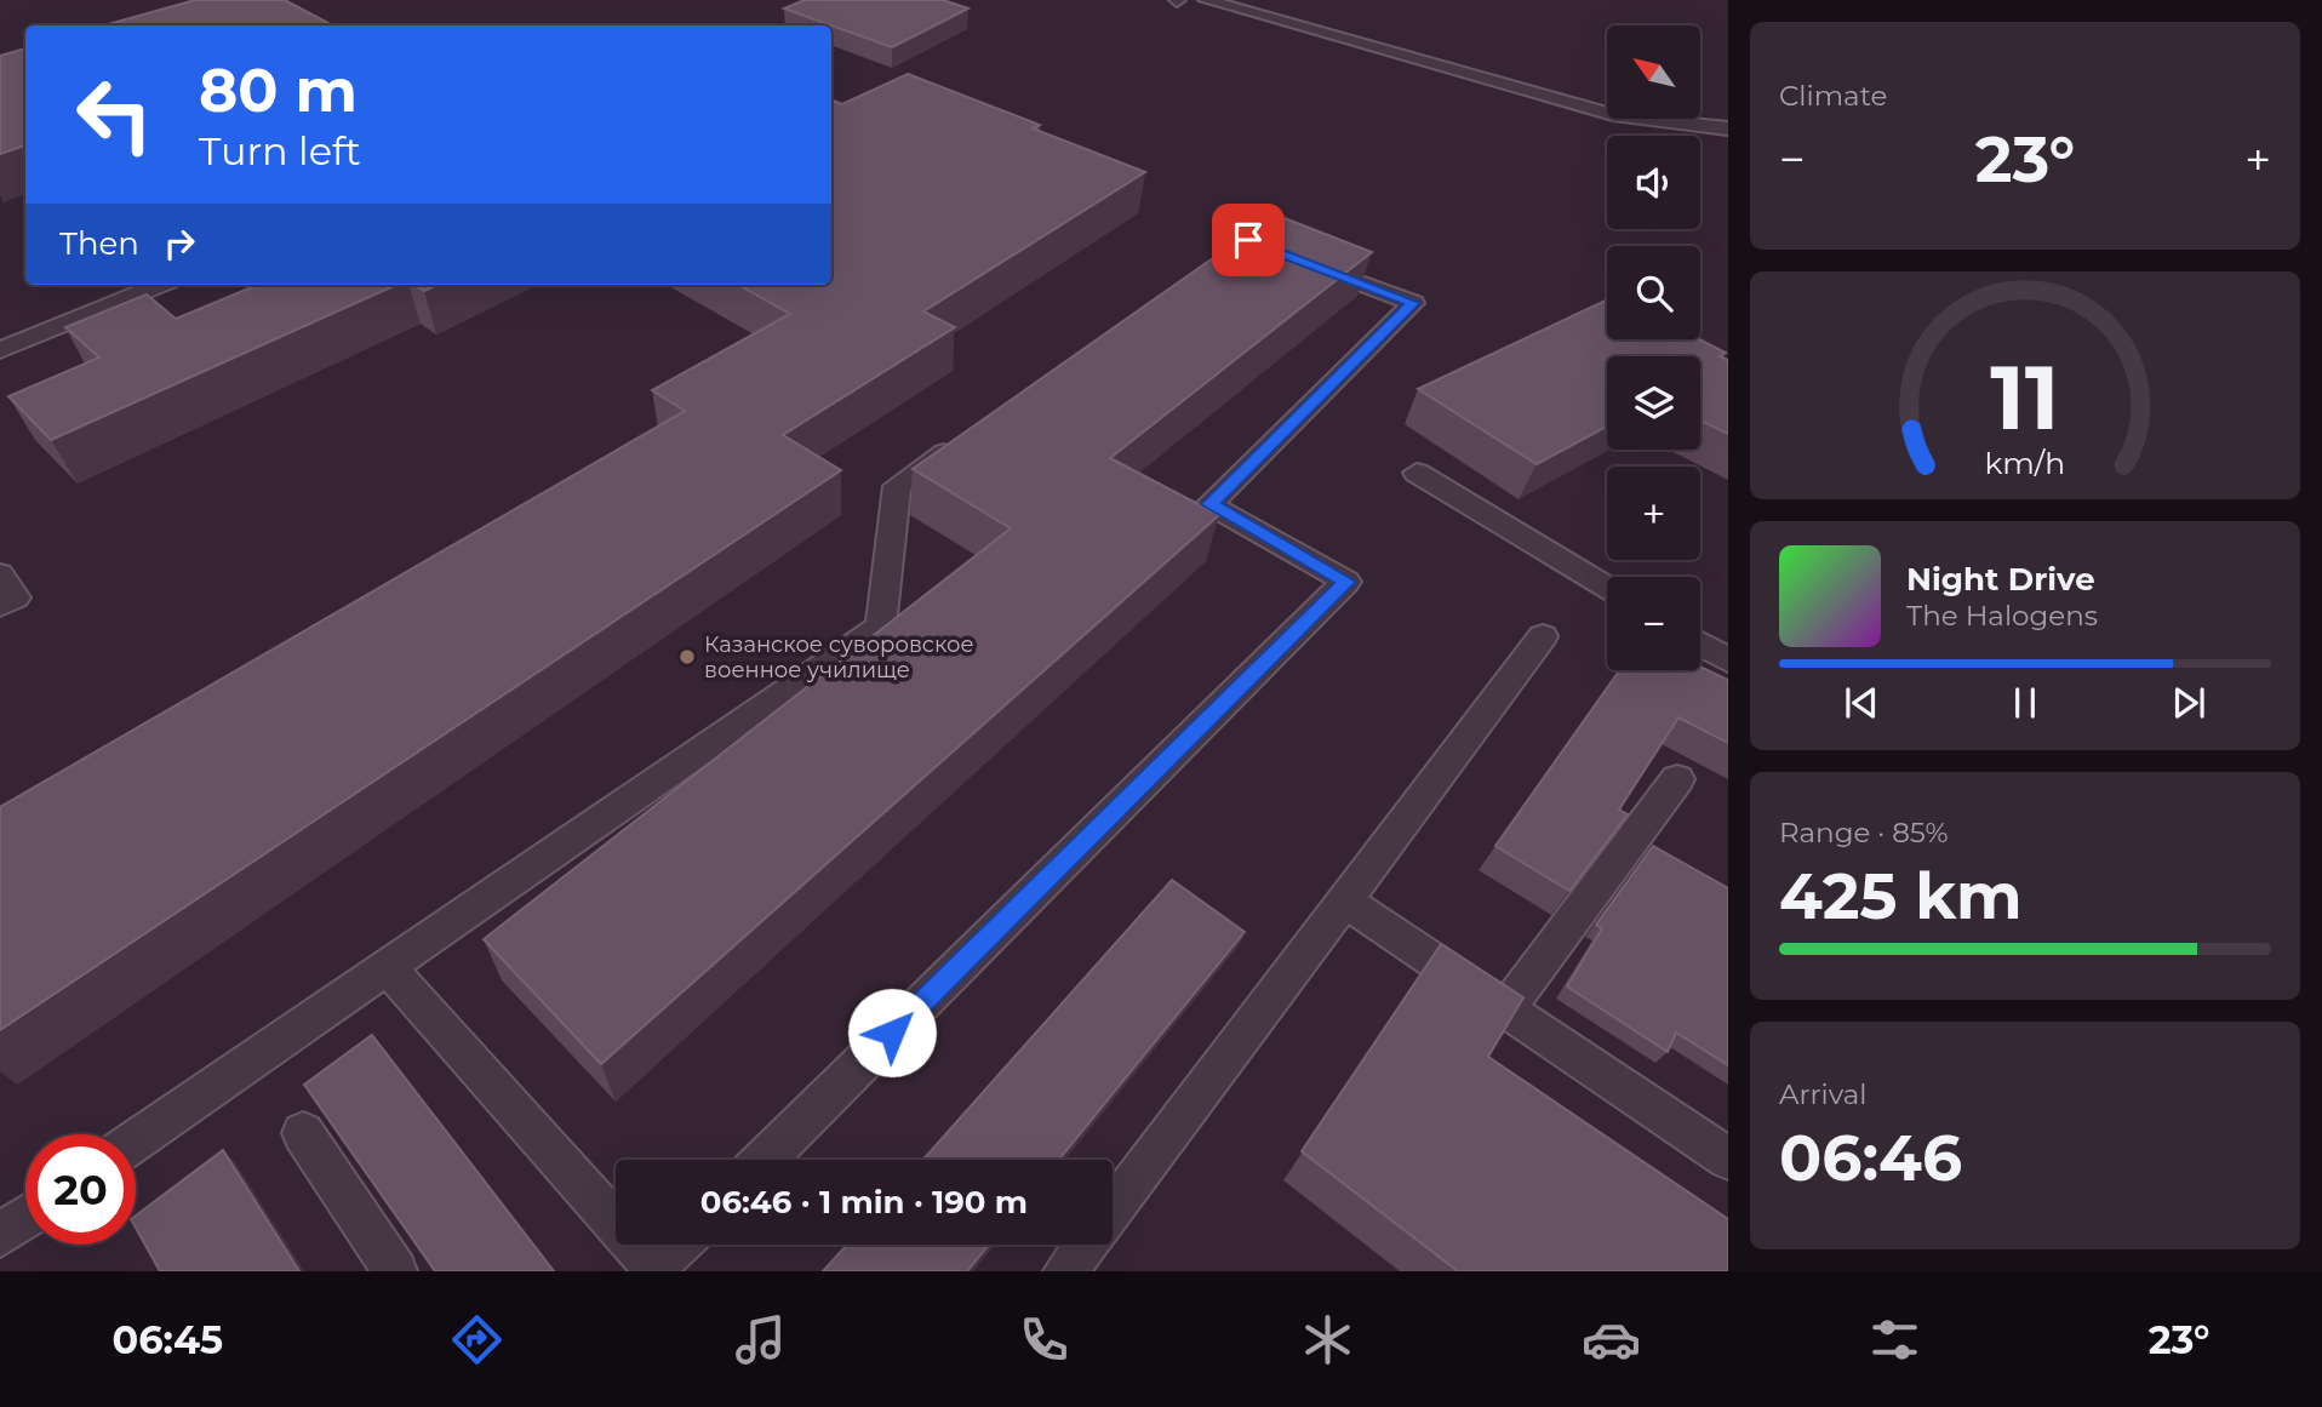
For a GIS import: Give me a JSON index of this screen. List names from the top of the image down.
{
  "places": ["Казанское суворовское военное училище"],
  "north": "top left",
  "page": {
    "tile": [
      "Climate",
      ["Range · 85%", "425 km"],
      ["Arrival", "06:46"]
    ],
    "map_buttons": ["+", "−"],
    "turn": ["80 m", "Turn left"],
    "heat": ["−", "23°", "+"],
    "then": "Then",
    "song": ["Night Drive", "The Halogens"],
    "limit": "20",
    "trip": "06:46 · 1 min · 190 m",
    "tabs": ["06:45", "23°"],
    "gauge": ["11", "km/h"]
  }
}
